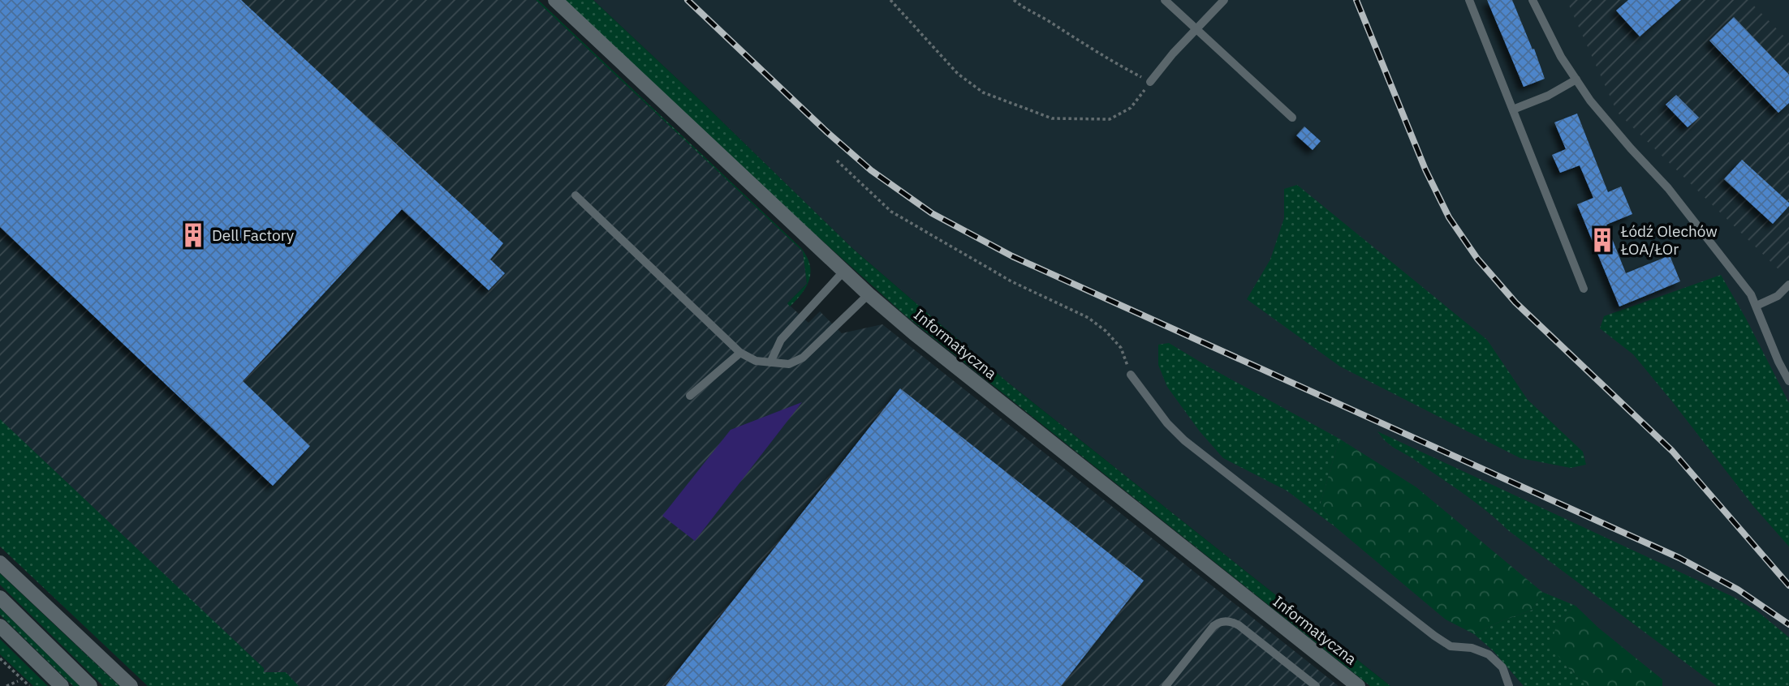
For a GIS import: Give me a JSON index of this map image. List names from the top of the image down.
{
  "streets": {
    "street": ["Informatyczna"]
  },
  "places": {
    "building": ["Dell Factory", "Łódź Olechów ŁOA/ŁOr"]
  }
}
